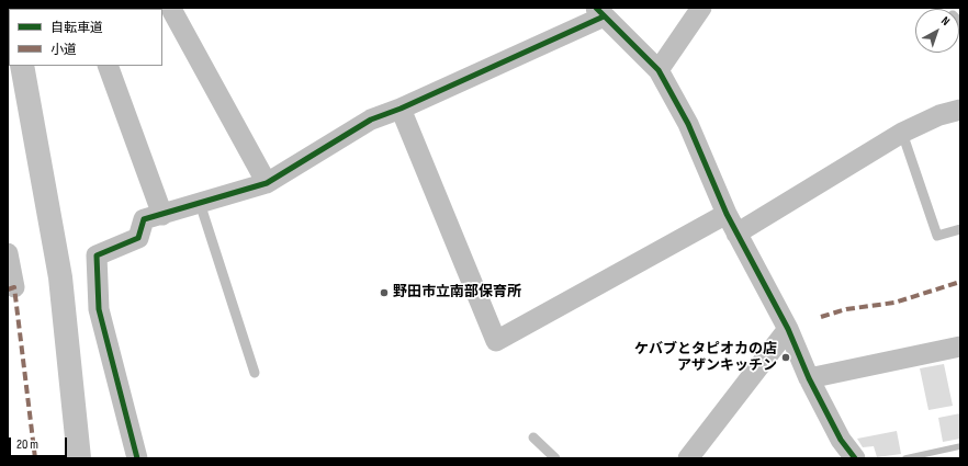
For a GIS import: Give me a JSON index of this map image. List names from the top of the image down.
{
  "places": ["野田市立南部保育所", "ケバブとタピオカの店 アザンキッチン"],
  "legend": ["自転車道", "小道"],
  "scale_bar": "20 m",
  "north": "top right"
}
